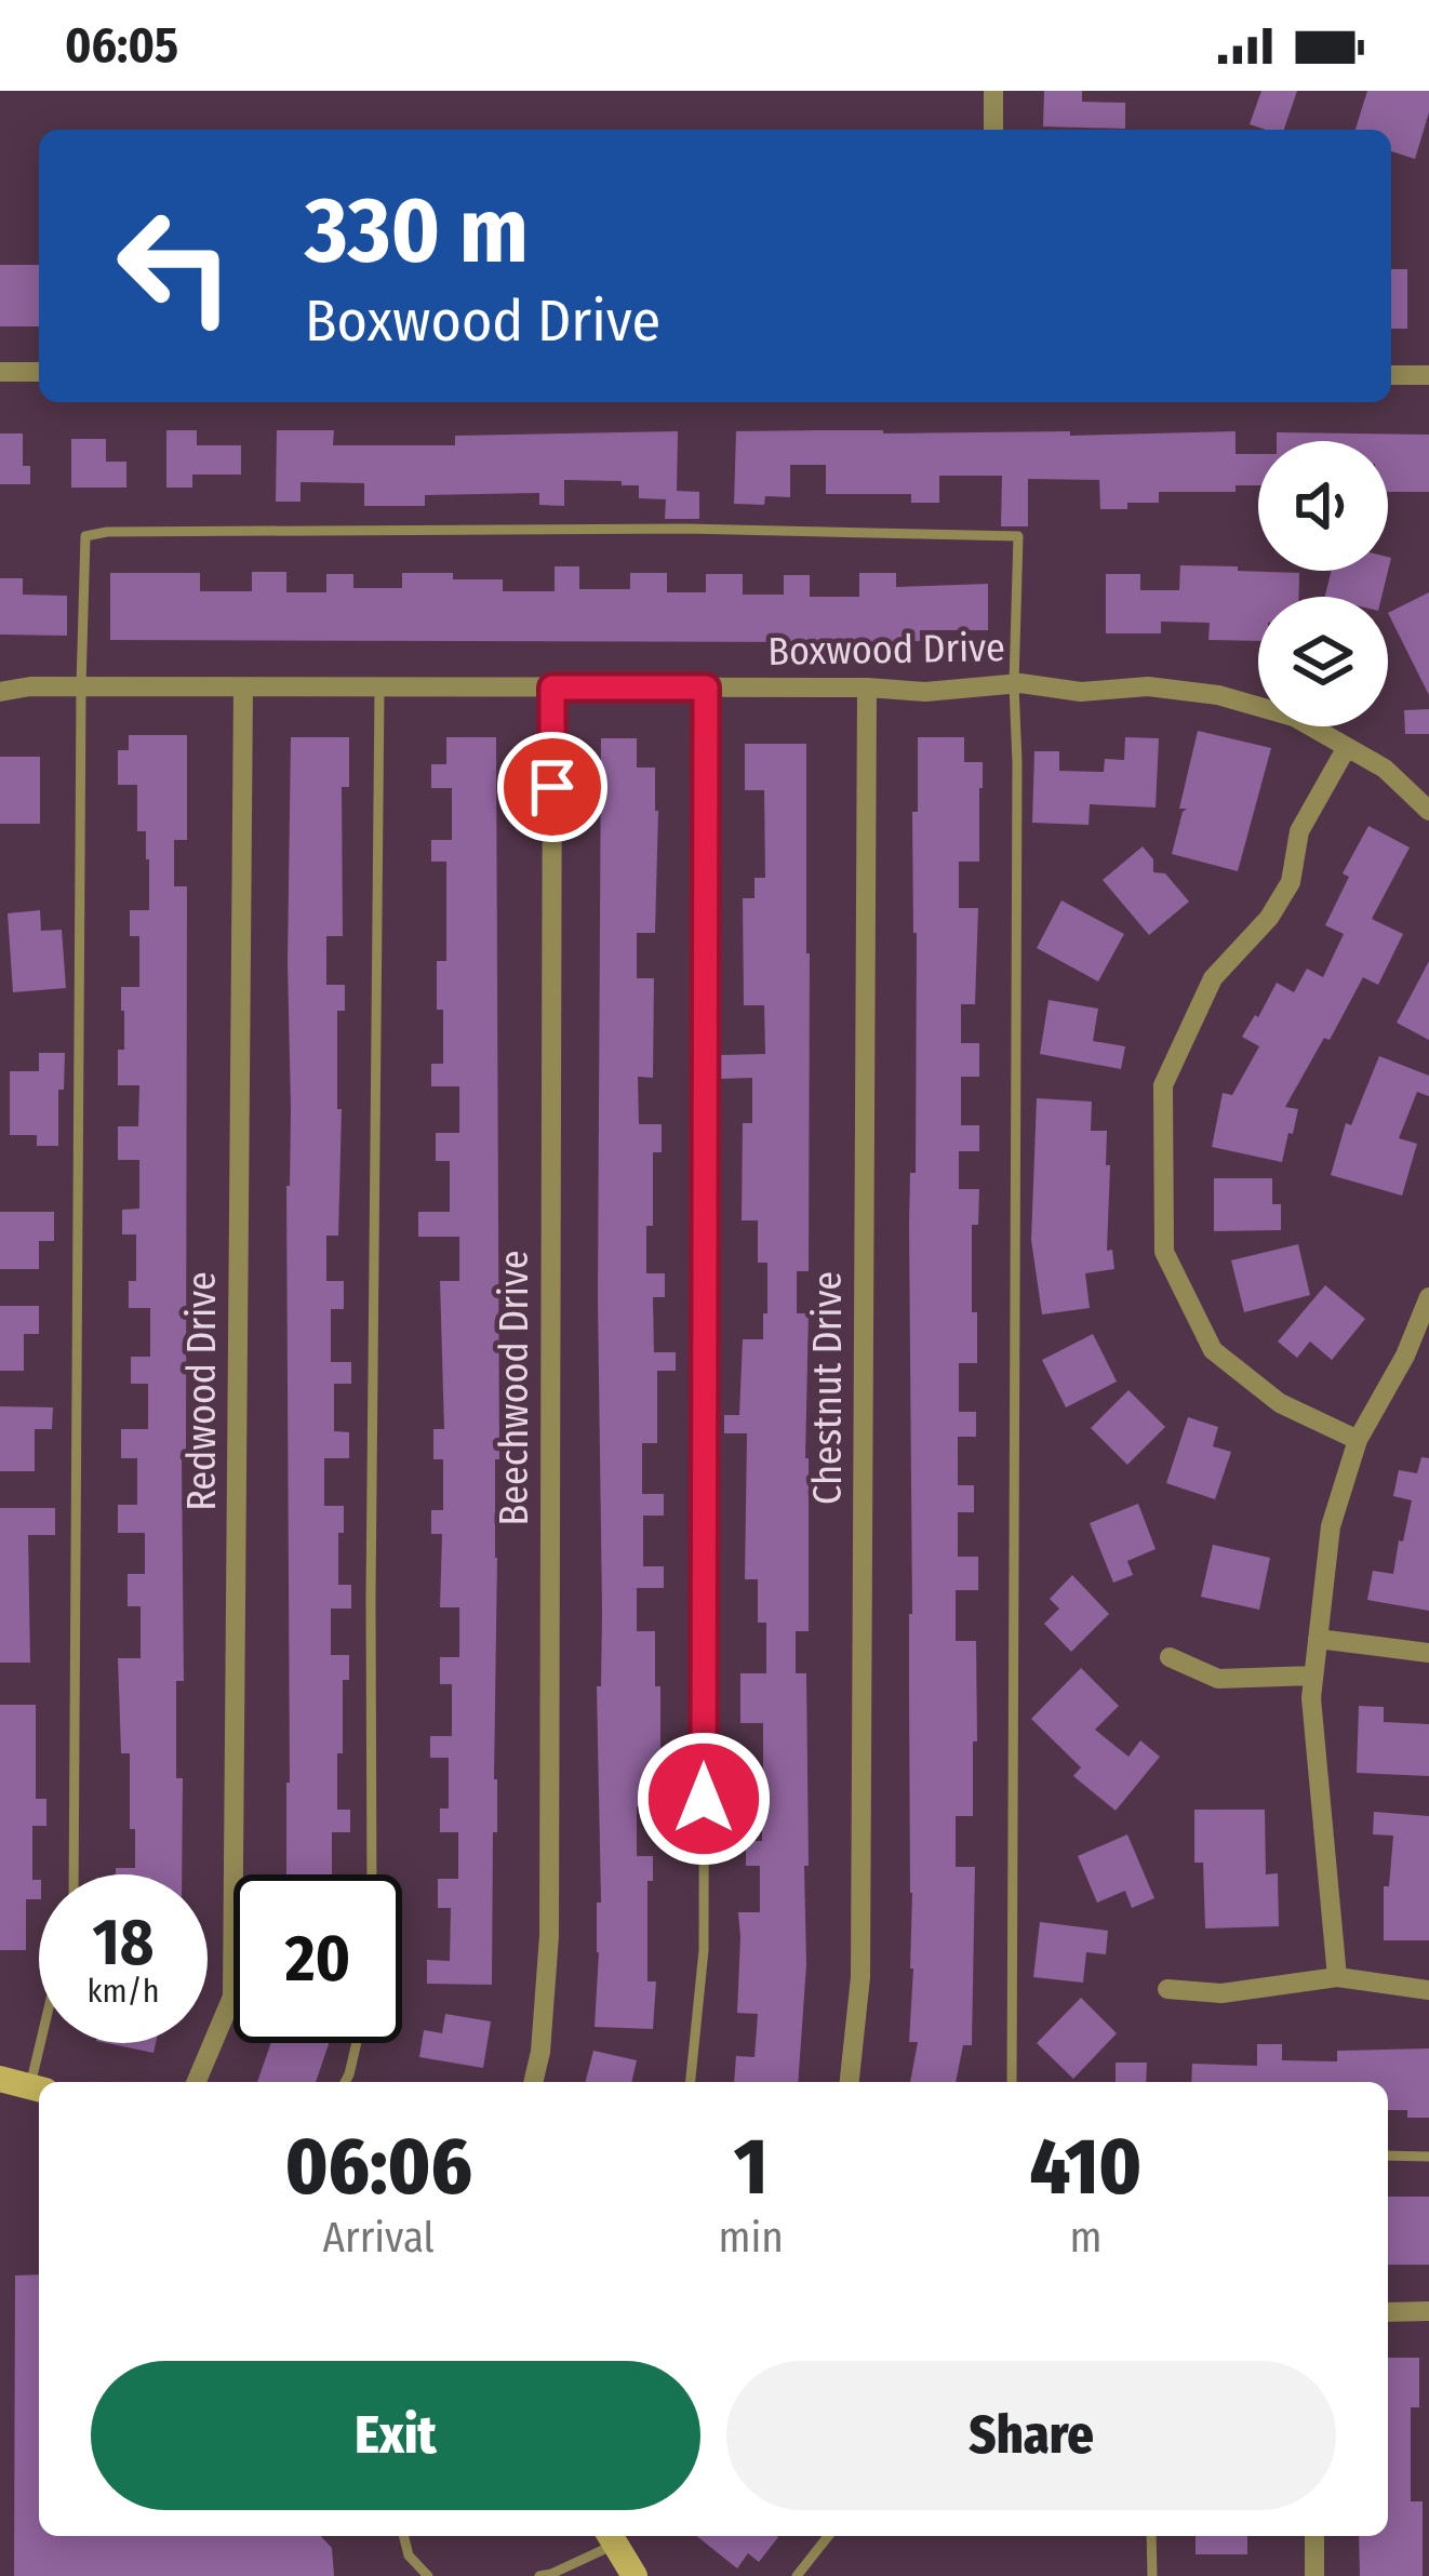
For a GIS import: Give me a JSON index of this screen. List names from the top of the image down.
{
  "streets": {
    "street": [
      "Boxwood Drive",
      "Beechwood Drive",
      "Chestnut Drive",
      "Redwood Drive"
    ]
  },
  "crossings": [
    ["Boxwood Drive", "Beechwood Drive"],
    ["Boxwood Drive", "Chestnut Drive"],
    ["Boxwood Drive", "Redwood Drive"]
  ],
  "page": {
    "status": "06:05",
    "turn": ["330 m", "Boxwood Drive"],
    "speed": "18 km/h",
    "limit": "20",
    "eta": [
      "06:06",
      "Arrival",
      "1",
      "min",
      "410",
      "m"
    ],
    "buttons": ["Exit", "Share"]
  }
}
